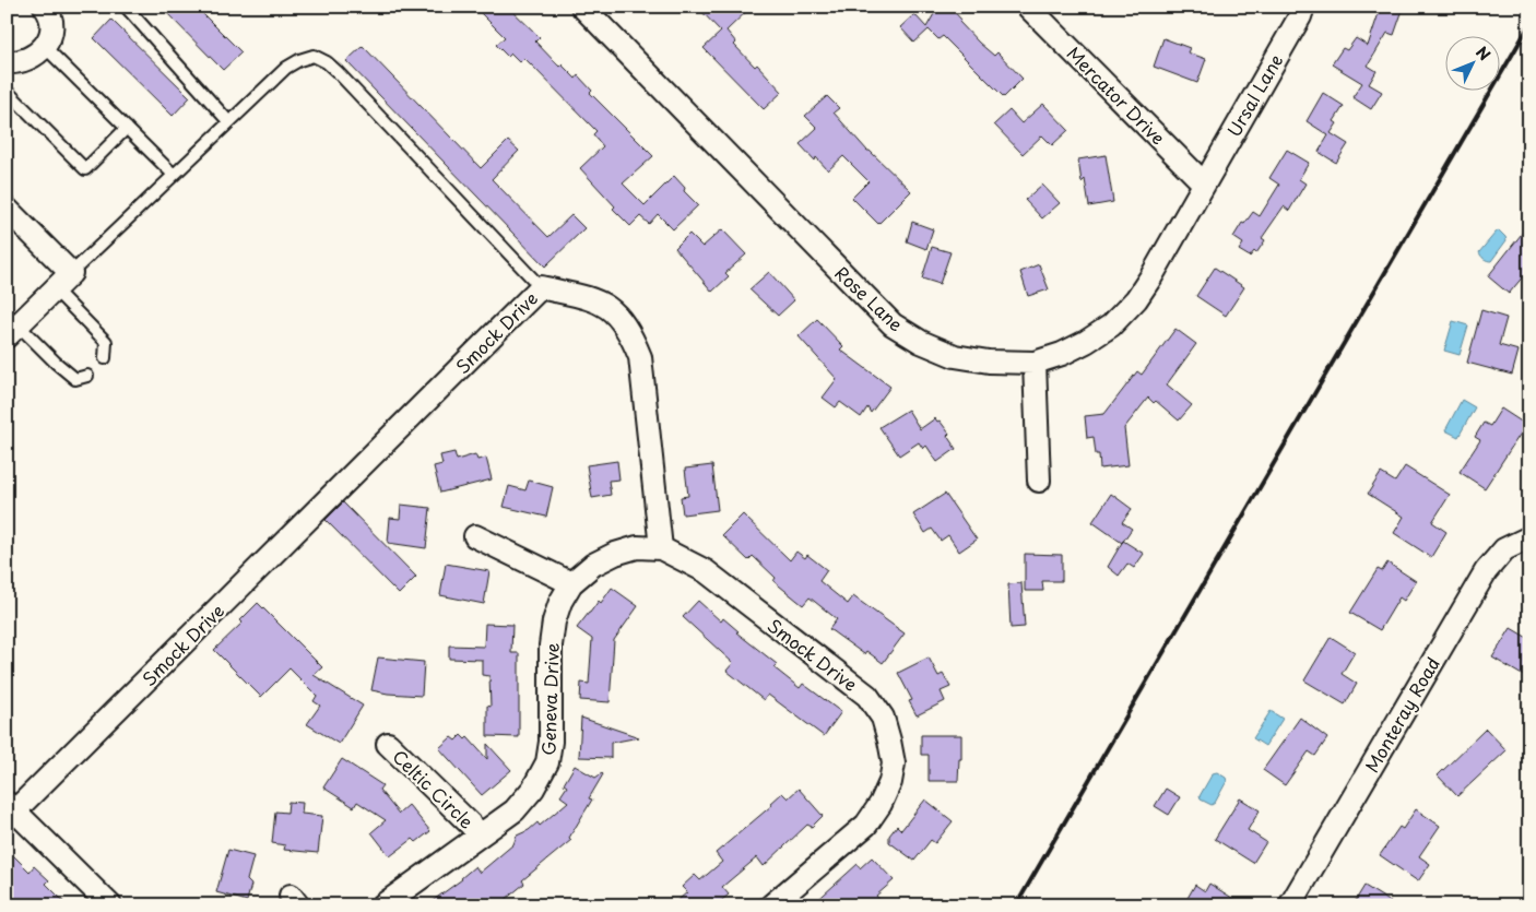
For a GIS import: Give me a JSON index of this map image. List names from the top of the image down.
{
  "streets": {
    "street": [
      "Mercator Drive",
      "Ursal Lane",
      "Rose Lane",
      "Smock Drive",
      "Geneva Drive",
      "Monteray Road",
      "Celtic Circle"
    ]
  },
  "crossings": [
    ["Mercator Drive", "Ursal Lane"],
    ["Mercator Drive", "Rose Lane"],
    ["Ursal Lane", "Rose Lane"],
    ["Smock Drive", "Geneva Drive"],
    ["Geneva Drive", "Celtic Circle"]
  ],
  "north": "top right"
}
